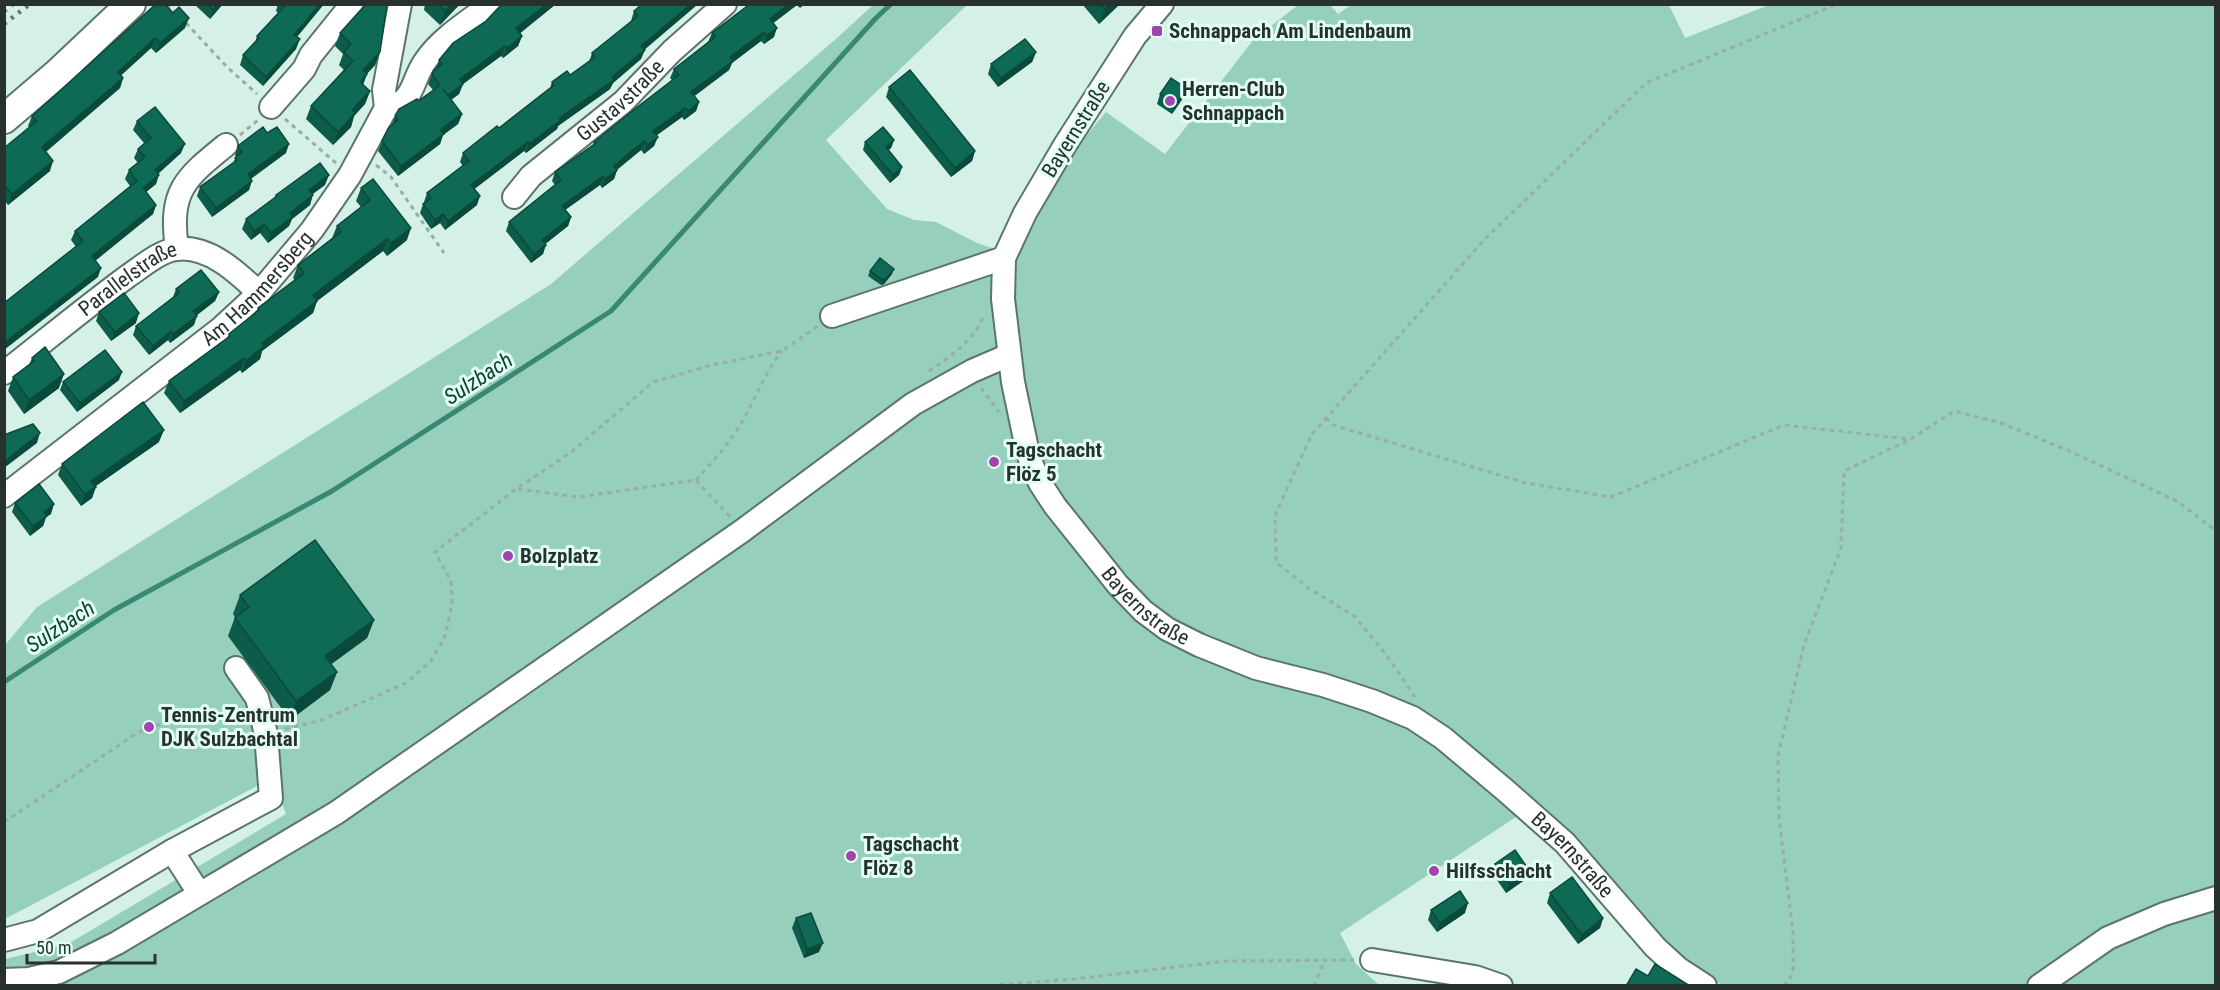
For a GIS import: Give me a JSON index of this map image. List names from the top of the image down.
{
  "streets": {
    "street": [
      "Gustavstraße",
      "Bayernstraße",
      "Parallelstraße",
      "Am Hammersberg"
    ]
  },
  "crossings": [
    ["Parallelstraße", "Am Hammersberg"]
  ],
  "water": ["Sulzbach"],
  "places": {
    "transit": ["Schnappach Am Lindenbaum"],
    "other": [
      "Herren-Club Schnappach",
      "Tagschacht Flöz 5",
      "Bolzplatz",
      "Tennis-Zentrum DJK Sulzbachtal",
      "Tagschacht Flöz 8",
      "Hilfsschacht"
    ]
  },
  "scale_bar": "50 m"
}
